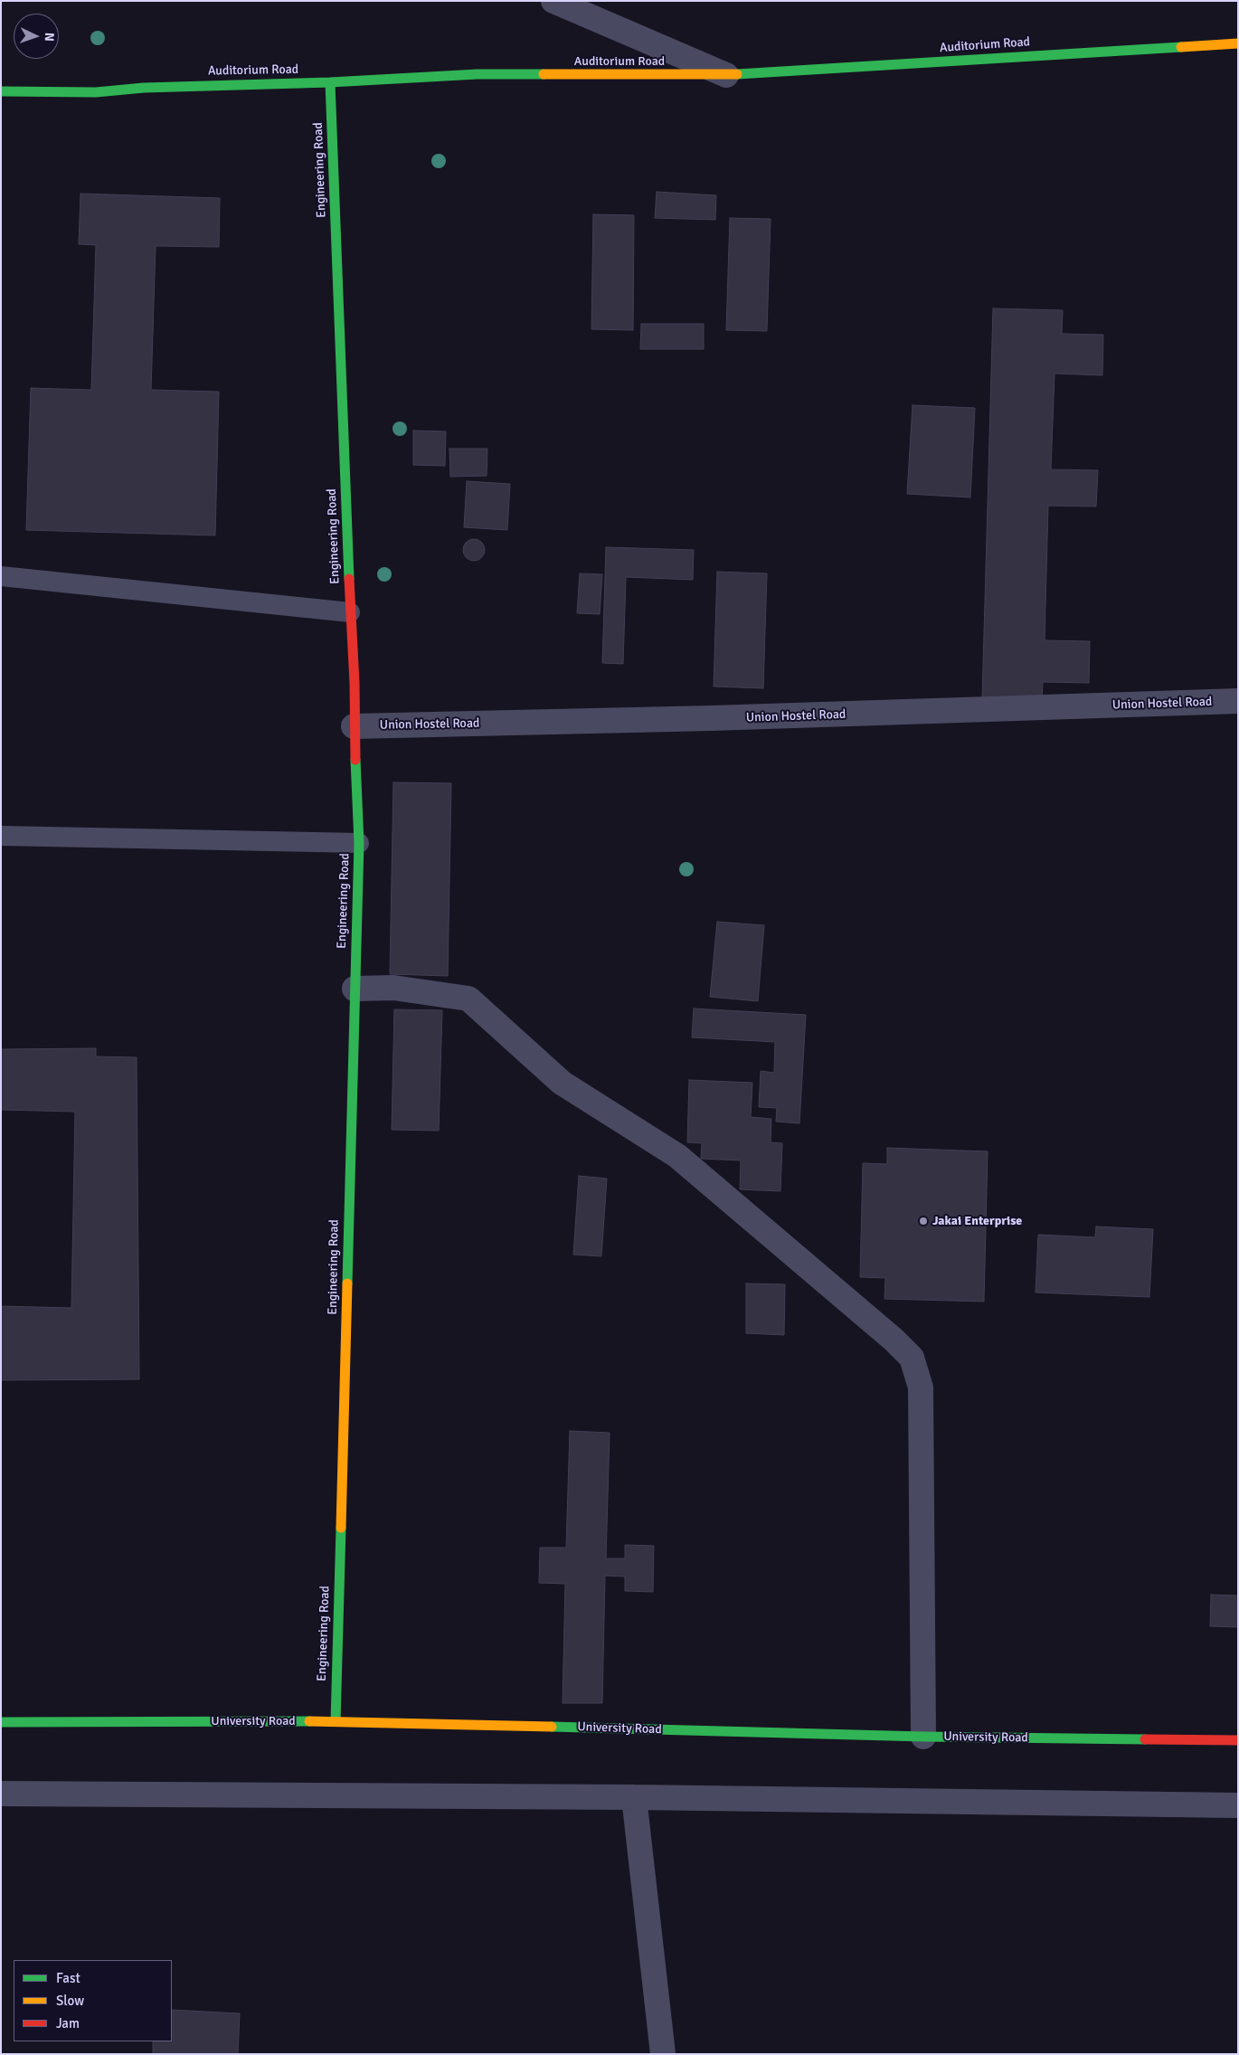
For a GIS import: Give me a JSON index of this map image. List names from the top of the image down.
{
  "streets": {
    "street": [
      "Auditorium Road",
      "Engineering Road",
      "Union Hostel Road",
      "University Road"
    ]
  },
  "crossings": [
    ["Auditorium Road", "Engineering Road"],
    ["Engineering Road", "Union Hostel Road"],
    ["Engineering Road", "University Road"]
  ],
  "places": ["Jakai Enterprise"],
  "legend": ["Fast", "Slow", "Jam"],
  "north": "right"
}
